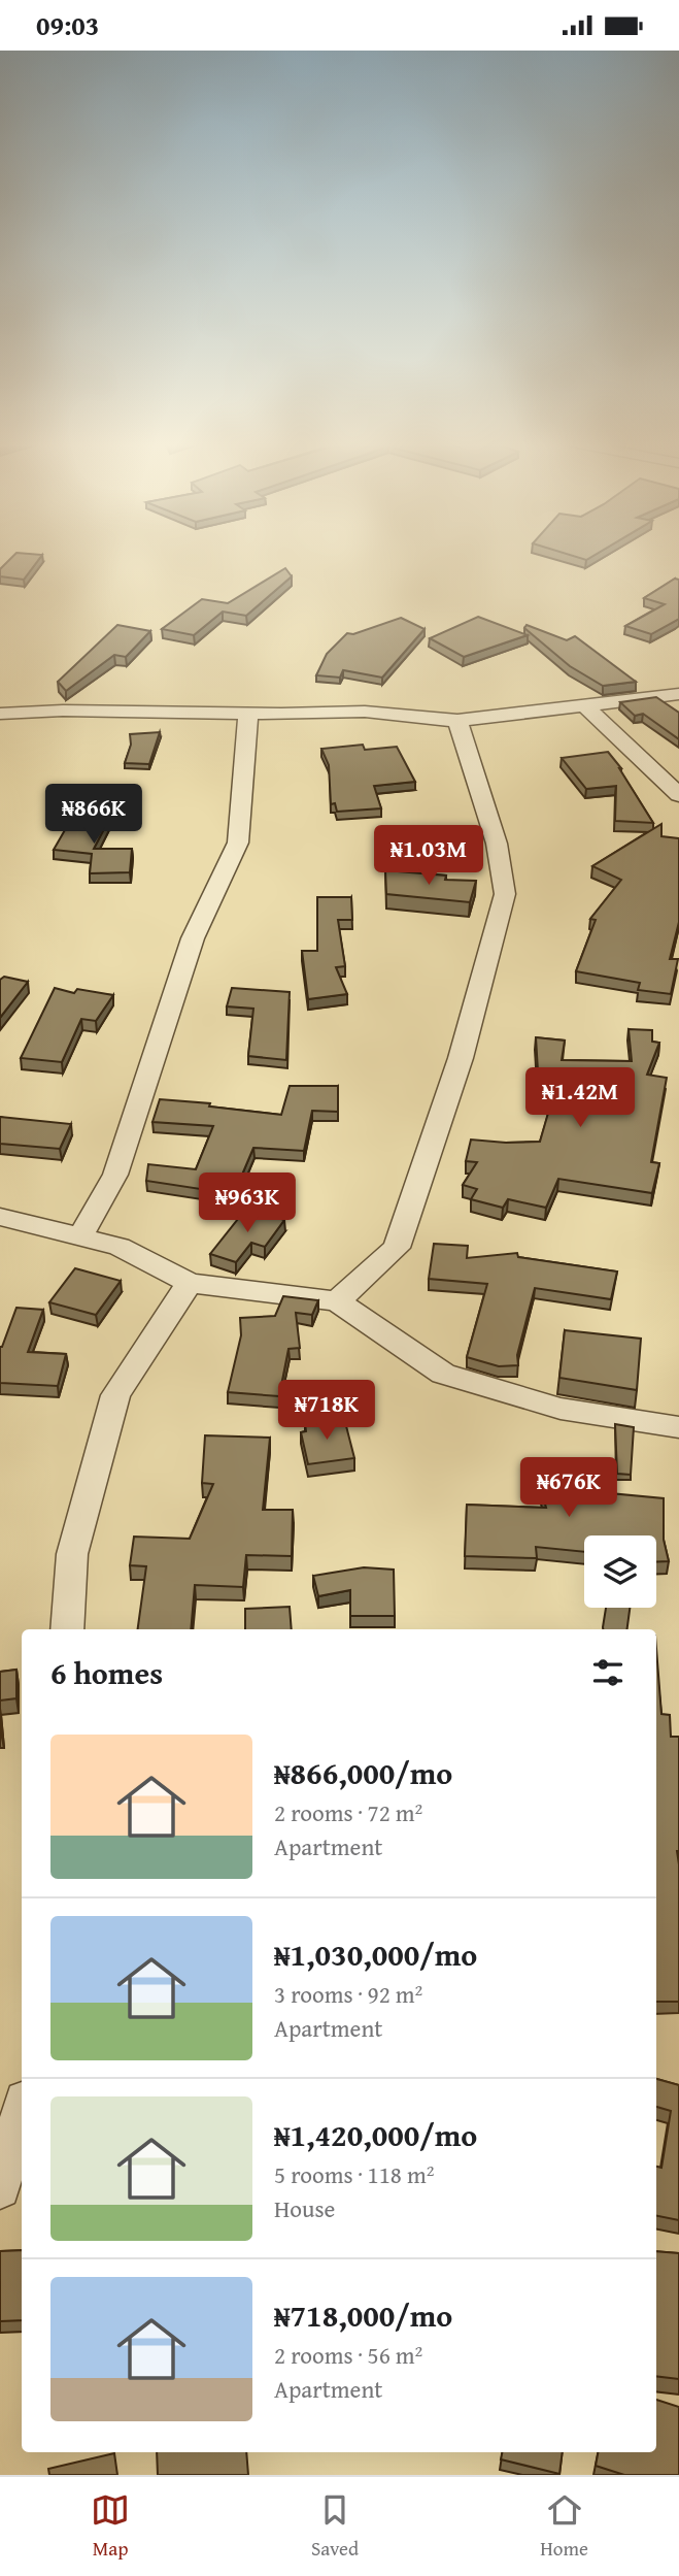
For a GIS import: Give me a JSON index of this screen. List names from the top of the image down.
{
  "page": {
    "status": "09:03",
    "price": [
      "₦866K",
      "₦1.03M",
      "₦1.42M",
      "₦963K",
      "₦718K",
      "₦676K"
    ],
    "heading": "6 homes",
    "list": [
      {
        "name": "₦866,000/mo",
        "note": "2 rooms · 72 m² · Apartment"
      },
      {
        "name": "₦1,030,000/mo",
        "note": "3 rooms · 92 m² · Apartment"
      },
      {
        "name": "₦1,420,000/mo",
        "note": "5 rooms · 118 m² · House"
      },
      {
        "name": "₦718,000/mo",
        "note": "2 rooms · 56 m² · Apartment"
      }
    ],
    "tabs": ["Map", "Saved", "Home"]
  }
}
